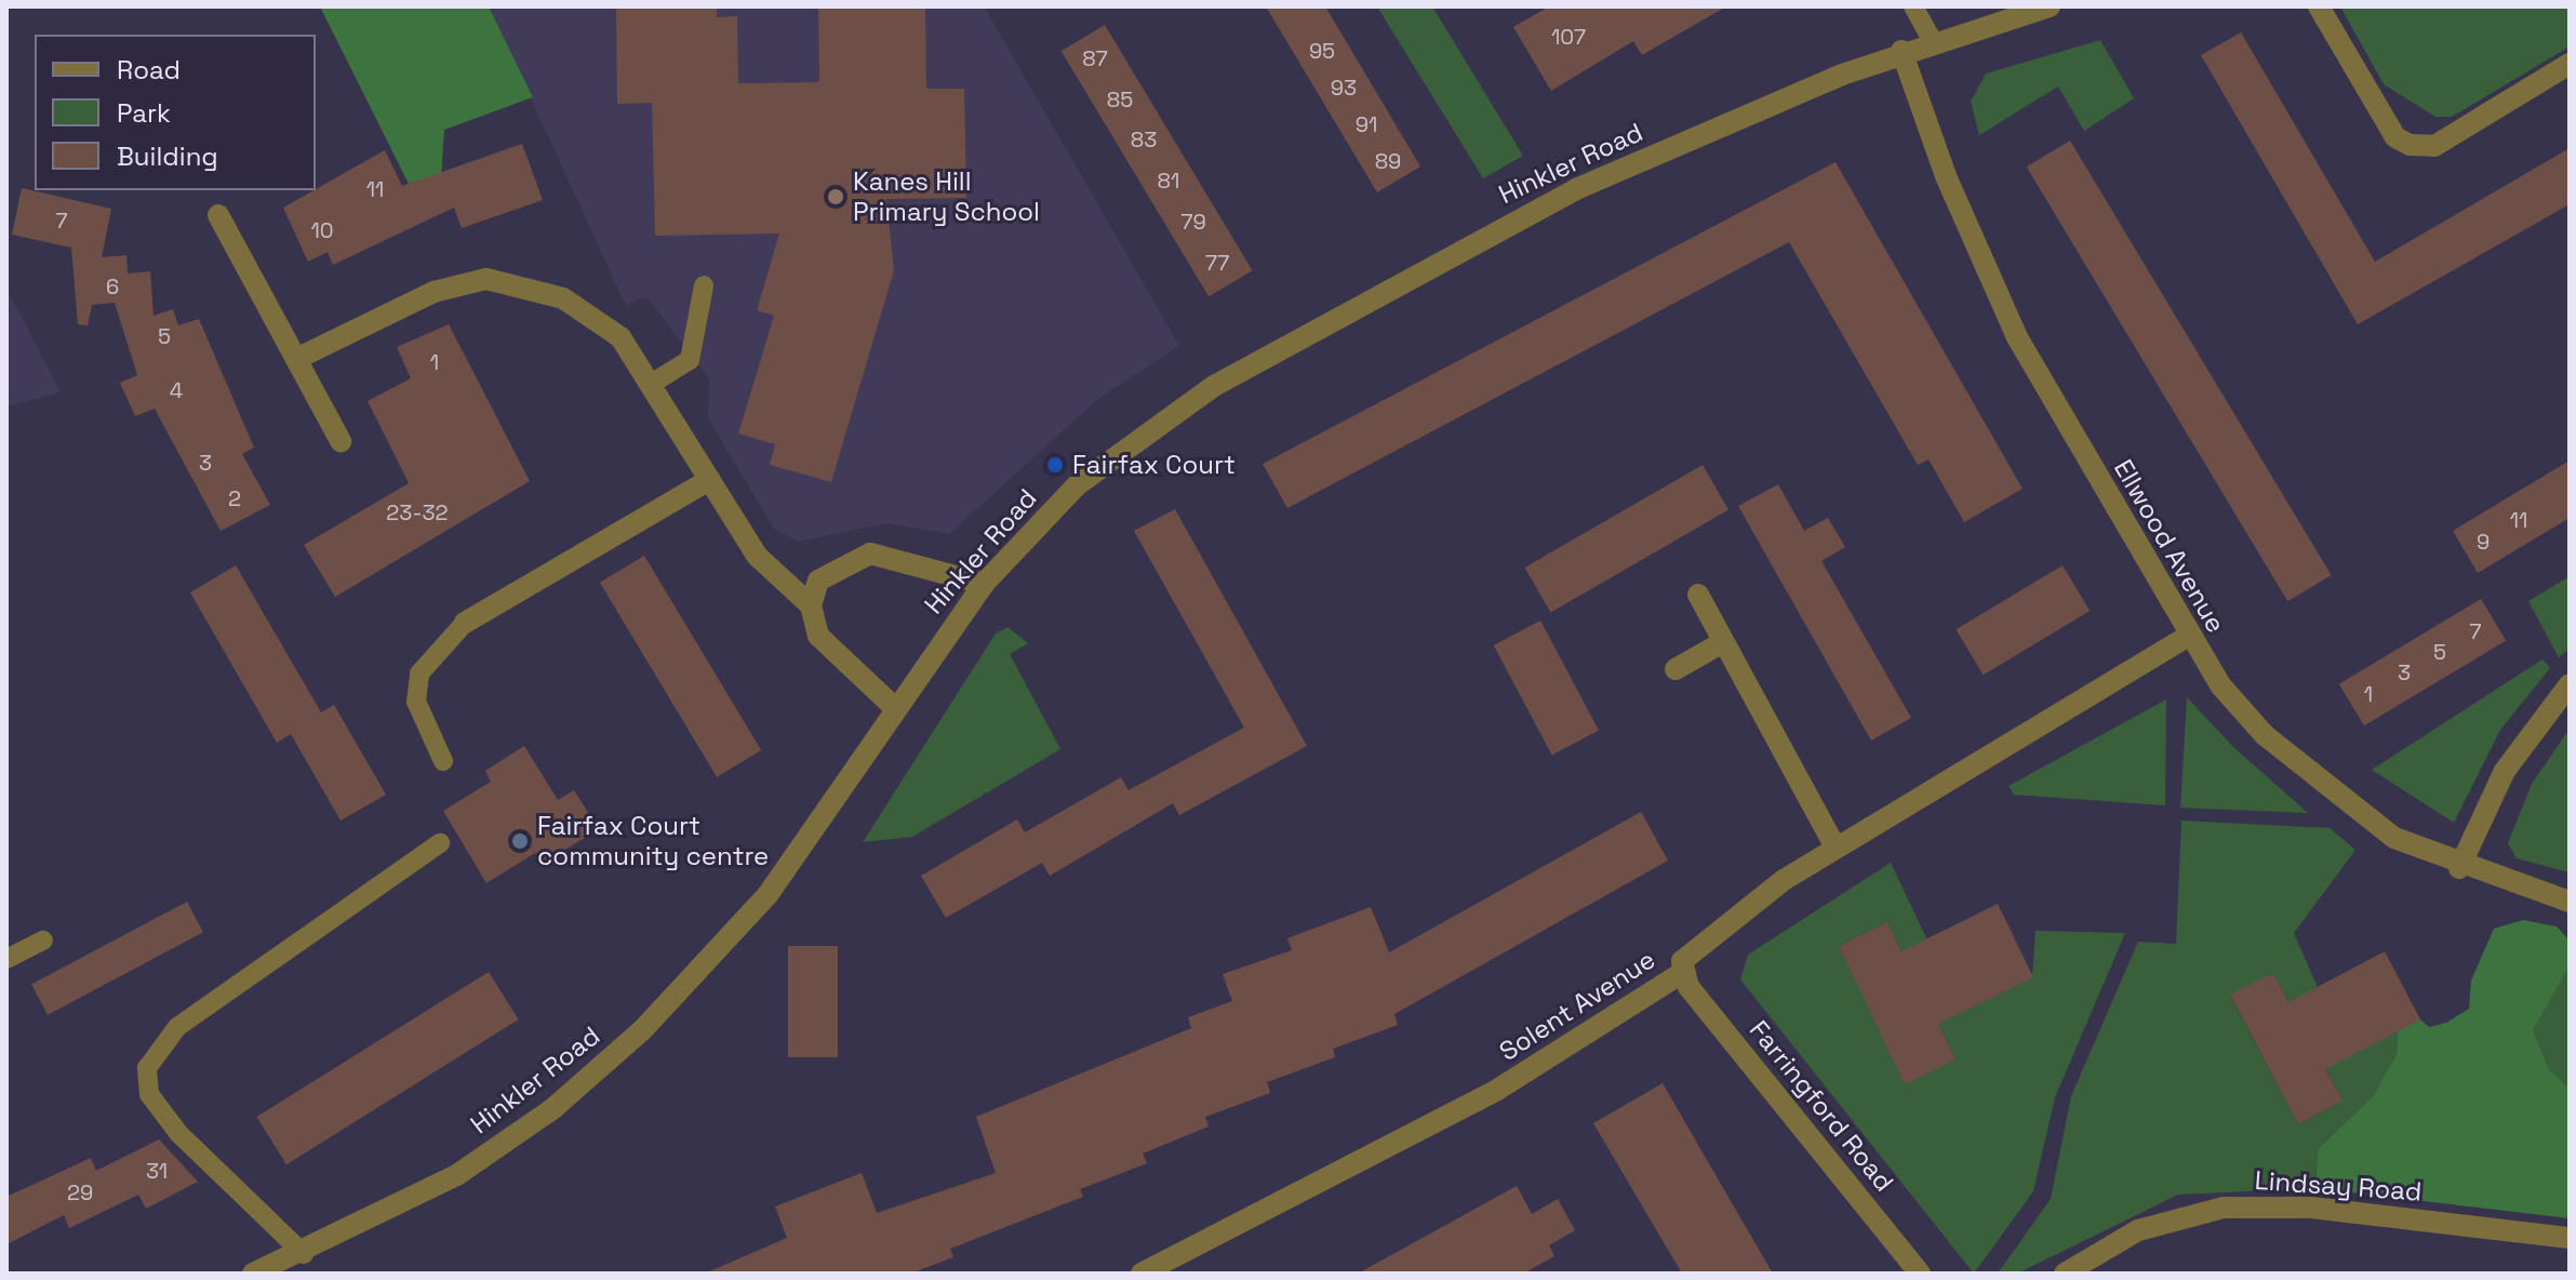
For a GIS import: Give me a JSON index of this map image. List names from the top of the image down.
{
  "streets": {
    "street": [
      "Hinkler Road",
      "Ellwood Avenue",
      "Solent Avenue",
      "Farringford Road",
      "Lindsay Road"
    ]
  },
  "crossings": [
    ["Hinkler Road", "Ellwood Avenue"],
    ["Ellwood Avenue", "Solent Avenue"],
    ["Solent Avenue", "Farringford Road"]
  ],
  "places": ["Kanes Hill Primary School", "Fairfax Court", "Fairfax Court community centre"],
  "house_numbers": [
    "107",
    "95",
    "87",
    "93",
    "85",
    "91",
    "83",
    "89",
    "81",
    "11",
    "7",
    "79",
    "10",
    "77",
    "6",
    "5",
    "1",
    "4",
    "3",
    "2",
    "23-32",
    "11",
    "9",
    "7",
    "5",
    "3",
    "1",
    "31",
    "29"
  ],
  "legend": ["Road", "Park", "Building"]
}
